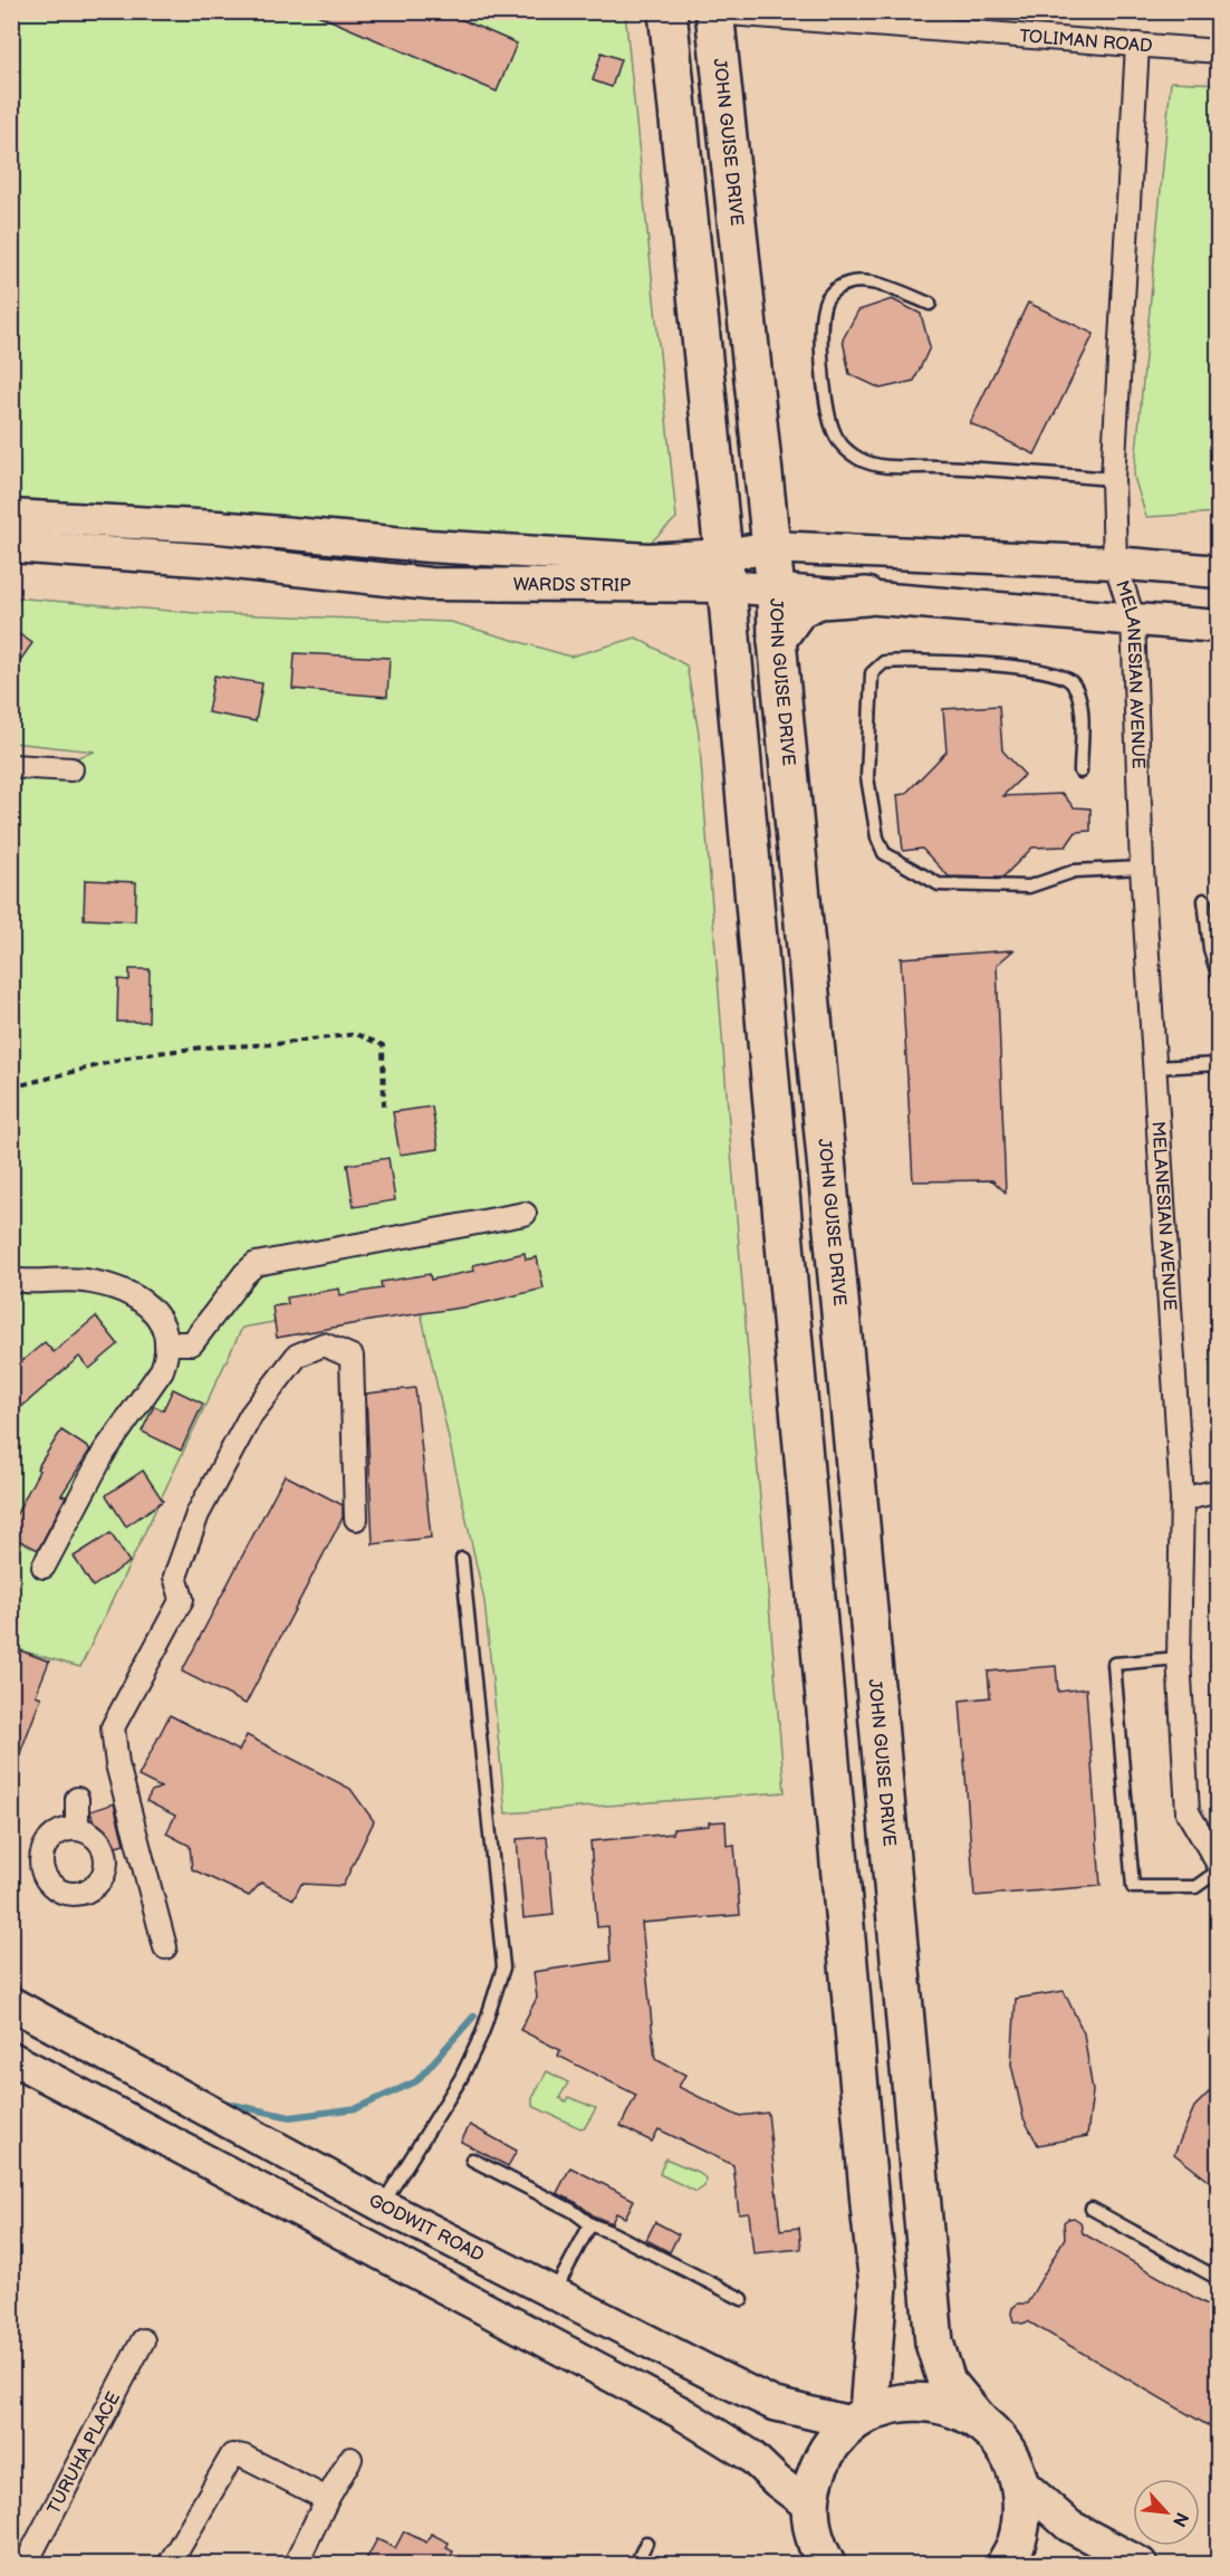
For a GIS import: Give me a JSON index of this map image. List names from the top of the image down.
{
  "streets": {
    "highway": ["JOHN GUISE DRIVE"],
    "street": [
      "TOLIMAN ROAD",
      "WARDS STRIP",
      "MELANESIAN AVENUE",
      "GODWIT ROAD",
      "TURUHA PLACE"
    ]
  },
  "crossings": [
    ["TOLIMAN ROAD", "JOHN GUISE DRIVE"],
    ["TOLIMAN ROAD", "MELANESIAN AVENUE"],
    ["JOHN GUISE DRIVE", "WARDS STRIP"],
    ["WARDS STRIP", "MELANESIAN AVENUE"]
  ],
  "north": "bottom right"
}
